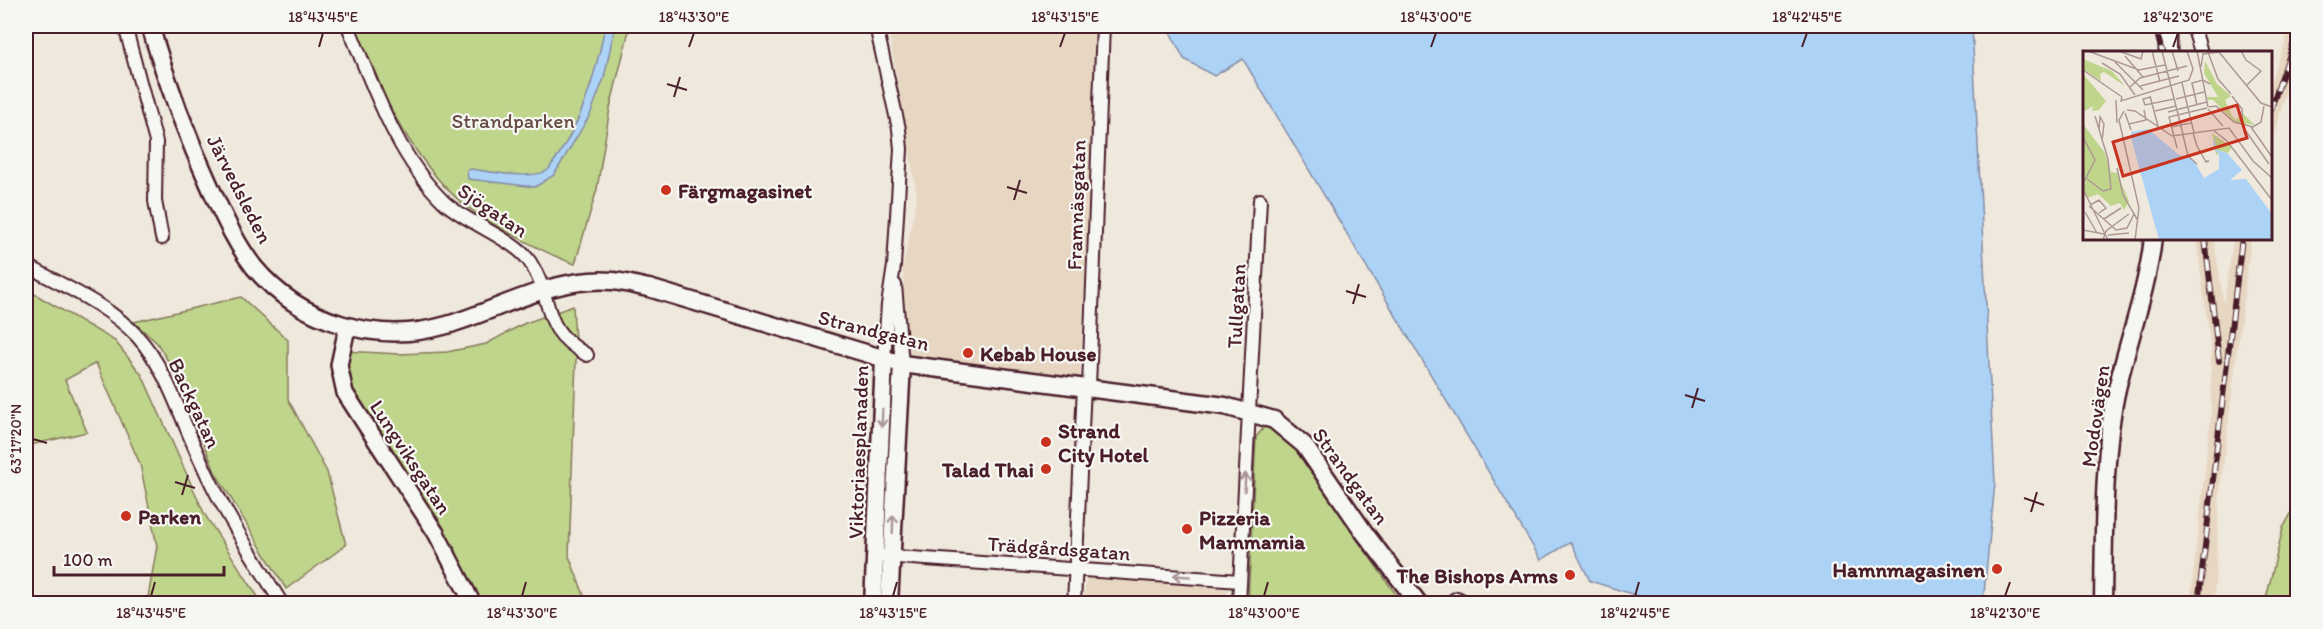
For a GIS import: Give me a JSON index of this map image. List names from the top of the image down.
{
  "streets": {
    "main road": [
      "Järvedsleden",
      "Strandgatan",
      "Modovägen",
      "Viktoriaesplanaden"
    ],
    "street": [
      "Framnäsgatan",
      "Sjögatan",
      "Tullgatan",
      "Backgatan",
      "Lungviksgatan",
      "Trädgårdsgatan"
    ]
  },
  "crossings": [
    ["Järvedsleden", "Strandgatan"],
    ["Järvedsleden", "Lungviksgatan"],
    ["Framnäsgatan", "Strandgatan"],
    ["Framnäsgatan", "Trädgårdsgatan"],
    ["Sjögatan", "Strandgatan"],
    ["Tullgatan", "Strandgatan"],
    ["Tullgatan", "Trädgårdsgatan"],
    ["Strandgatan", "Viktoriaesplanaden"],
    ["Strandgatan", "Lungviksgatan"],
    ["Viktoriaesplanaden", "Trädgårdsgatan"]
  ],
  "one_way": ["Tullgatan", "Trädgårdsgatan"],
  "parks": ["Strandparken"],
  "places": [
    "Färgmagasinet",
    "Kebab House",
    "Strand City Hotel",
    "Talad Thai",
    "Parken",
    "Pizzeria Mammamia",
    "Hamnmagasinen",
    "The Bishops Arms"
  ],
  "scale_bar": "100 m",
  "coordinates": [
    "18°43'45\"E",
    "18°43'30\"E",
    "18°43'15\"E",
    "18°43'00\"E",
    "18°42'45\"E",
    "18°42'30\"E",
    "63°17'20\"N"
  ]
}
